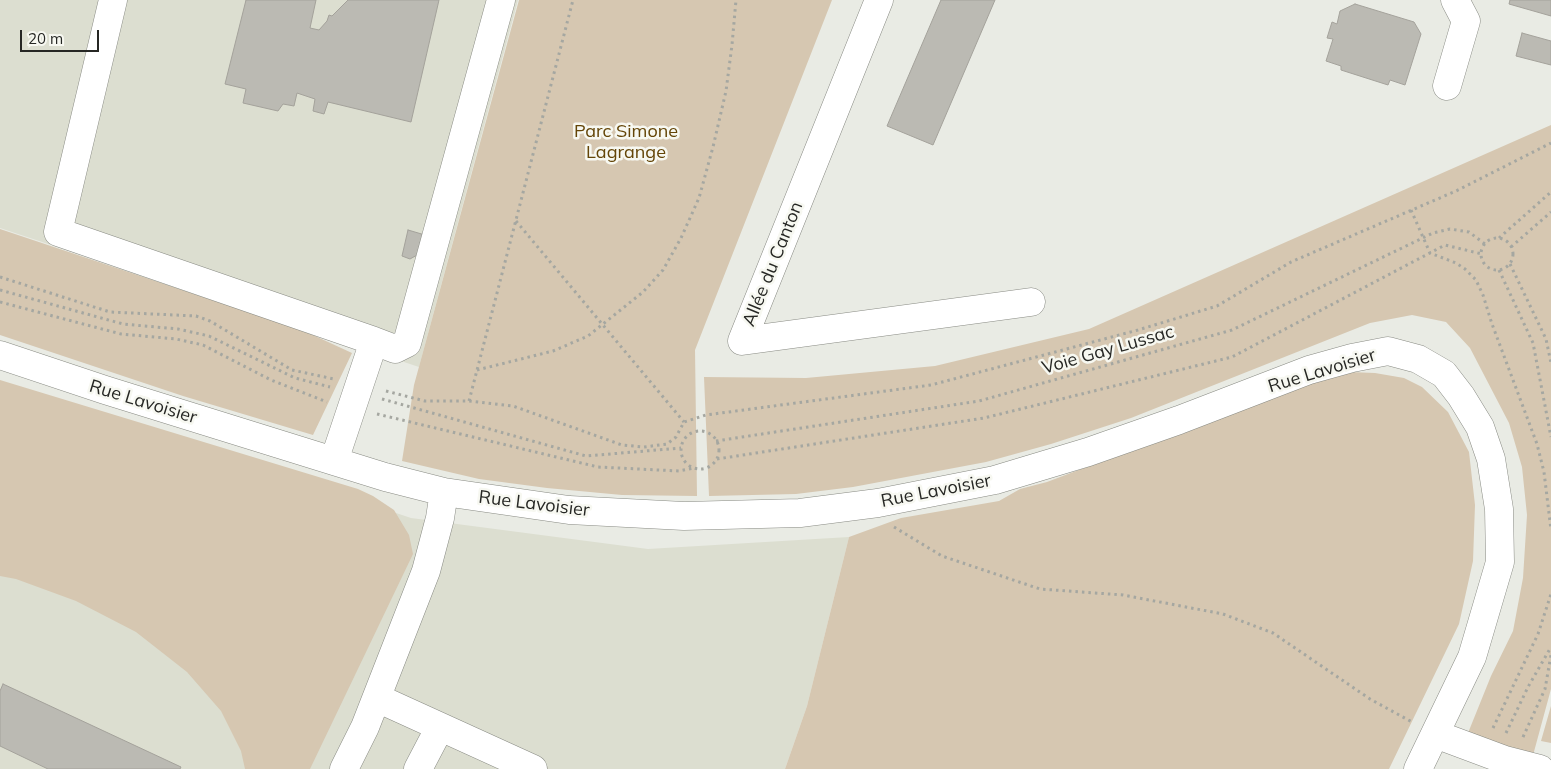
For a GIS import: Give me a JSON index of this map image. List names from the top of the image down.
{
  "streets": {
    "street": ["Allée du Canton", "Rue Lavoisier"],
    "path": ["Voie Gay Lussac"]
  },
  "parks": ["Parc Simone Lagrange"],
  "scale_bar": "20 m"
}
